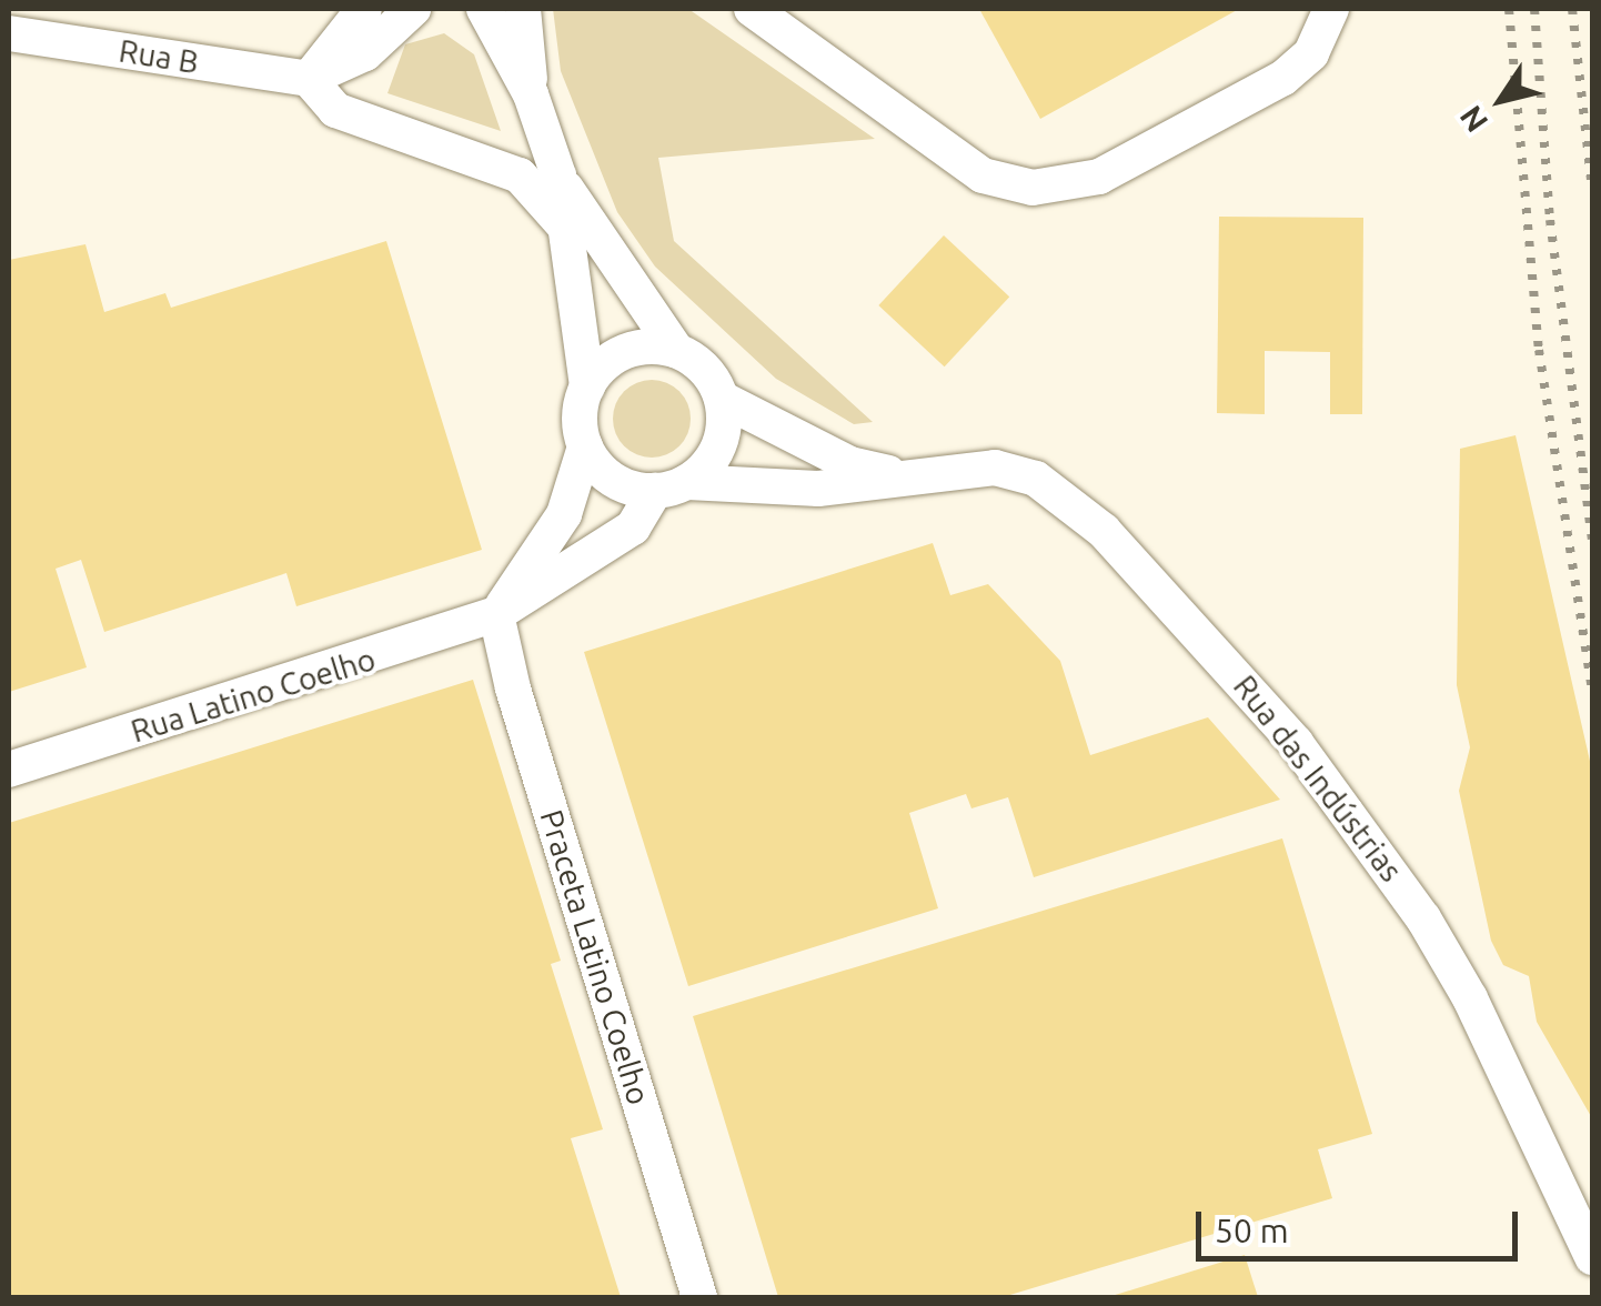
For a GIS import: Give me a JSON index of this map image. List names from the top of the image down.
{
  "streets": {
    "street": [
      "Rua B",
      "Rua Latino Coelho",
      "Rua das Indústrias",
      "Praceta Latino Coelho"
    ]
  },
  "crossings": [
    ["Rua Latino Coelho", "Rua das Indústrias"],
    ["Rua Latino Coelho", "Praceta Latino Coelho"]
  ],
  "scale_bar": "50 m",
  "north": "bottom left"
}
